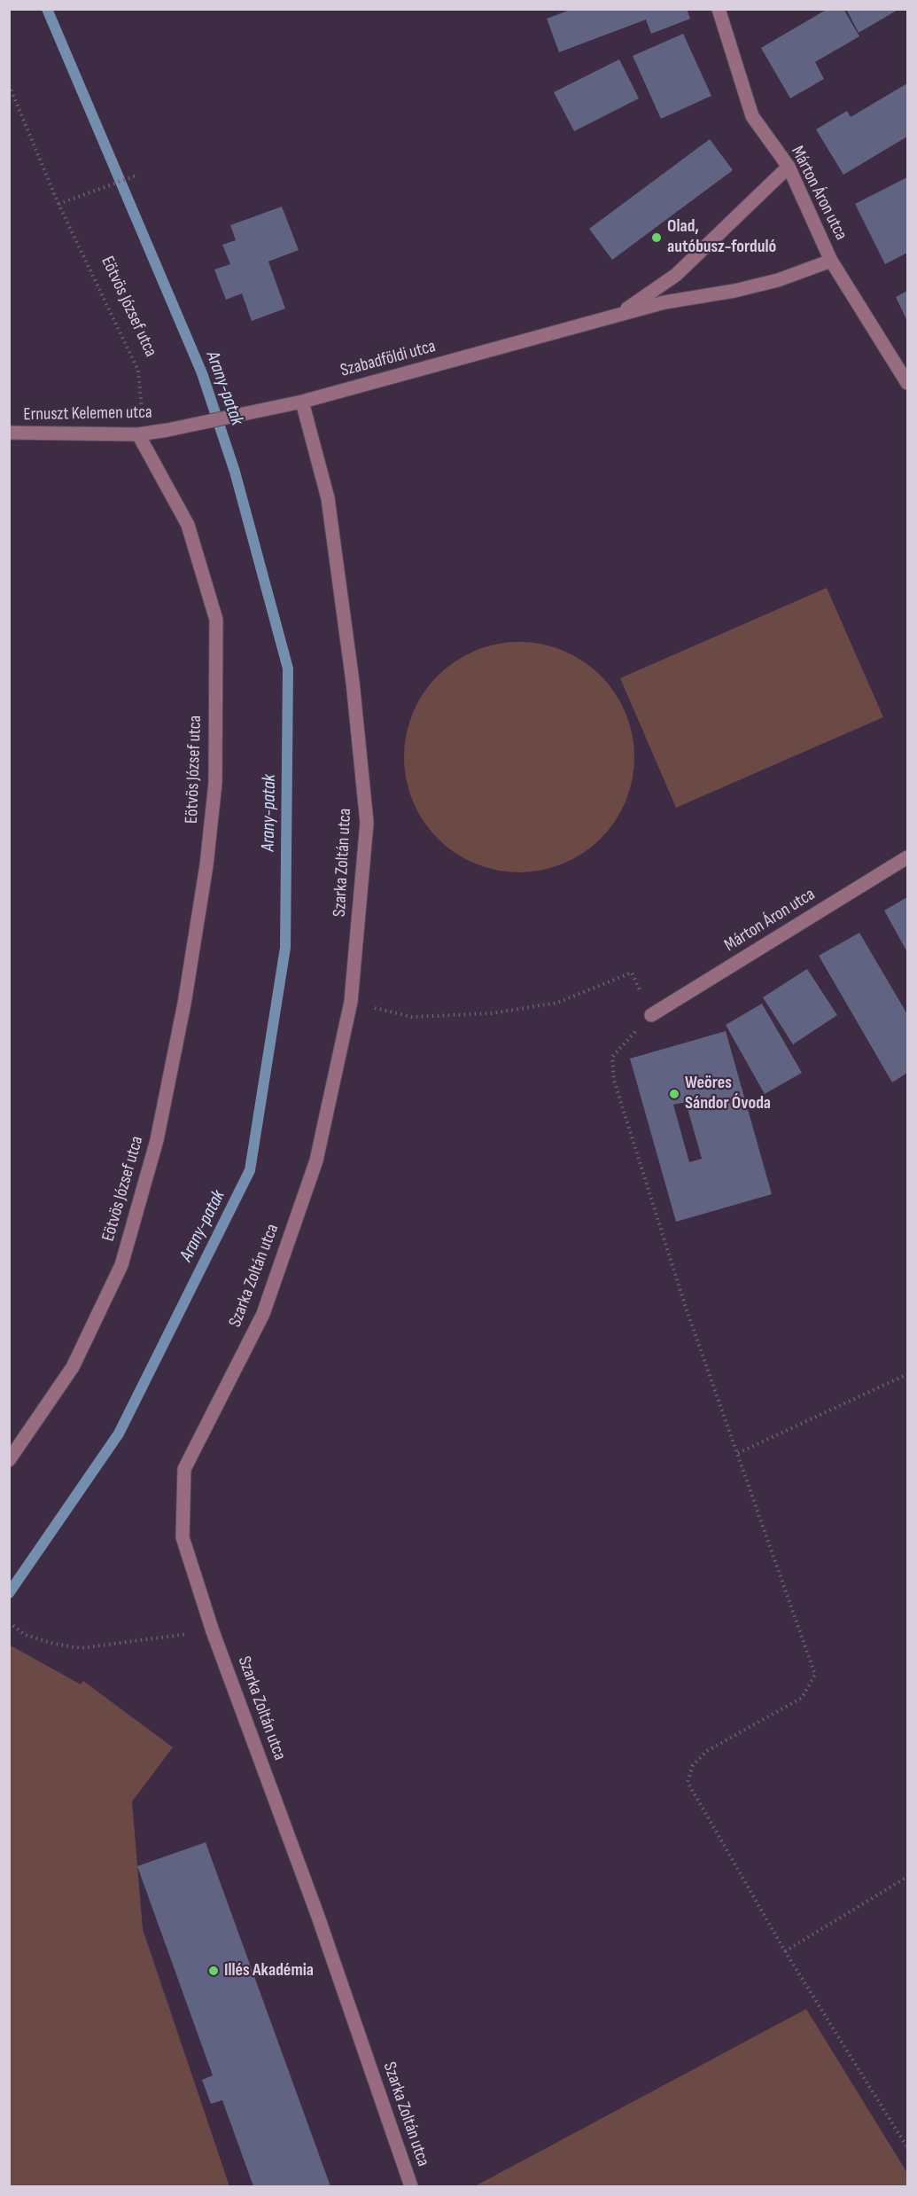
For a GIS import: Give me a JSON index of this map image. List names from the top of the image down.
{
  "streets": {
    "street": [
      "Márton Áron utca",
      "Eötvös József utca",
      "Szabadföldi utca",
      "Ernuszt Kelemen utca",
      "Szarka Zoltán utca"
    ]
  },
  "crossings": [
    ["Márton Áron utca", "Szabadföldi utca"],
    ["Eötvös József utca", "Ernuszt Kelemen utca"],
    ["Szabadföldi utca", "Ernuszt Kelemen utca"],
    ["Szabadföldi utca", "Szarka Zoltán utca"]
  ],
  "water": ["Arany-patak"],
  "places": ["Olad, autóbusz-forduló", "Weöres Sándor Óvoda", "Illés Akadémia"]
}
